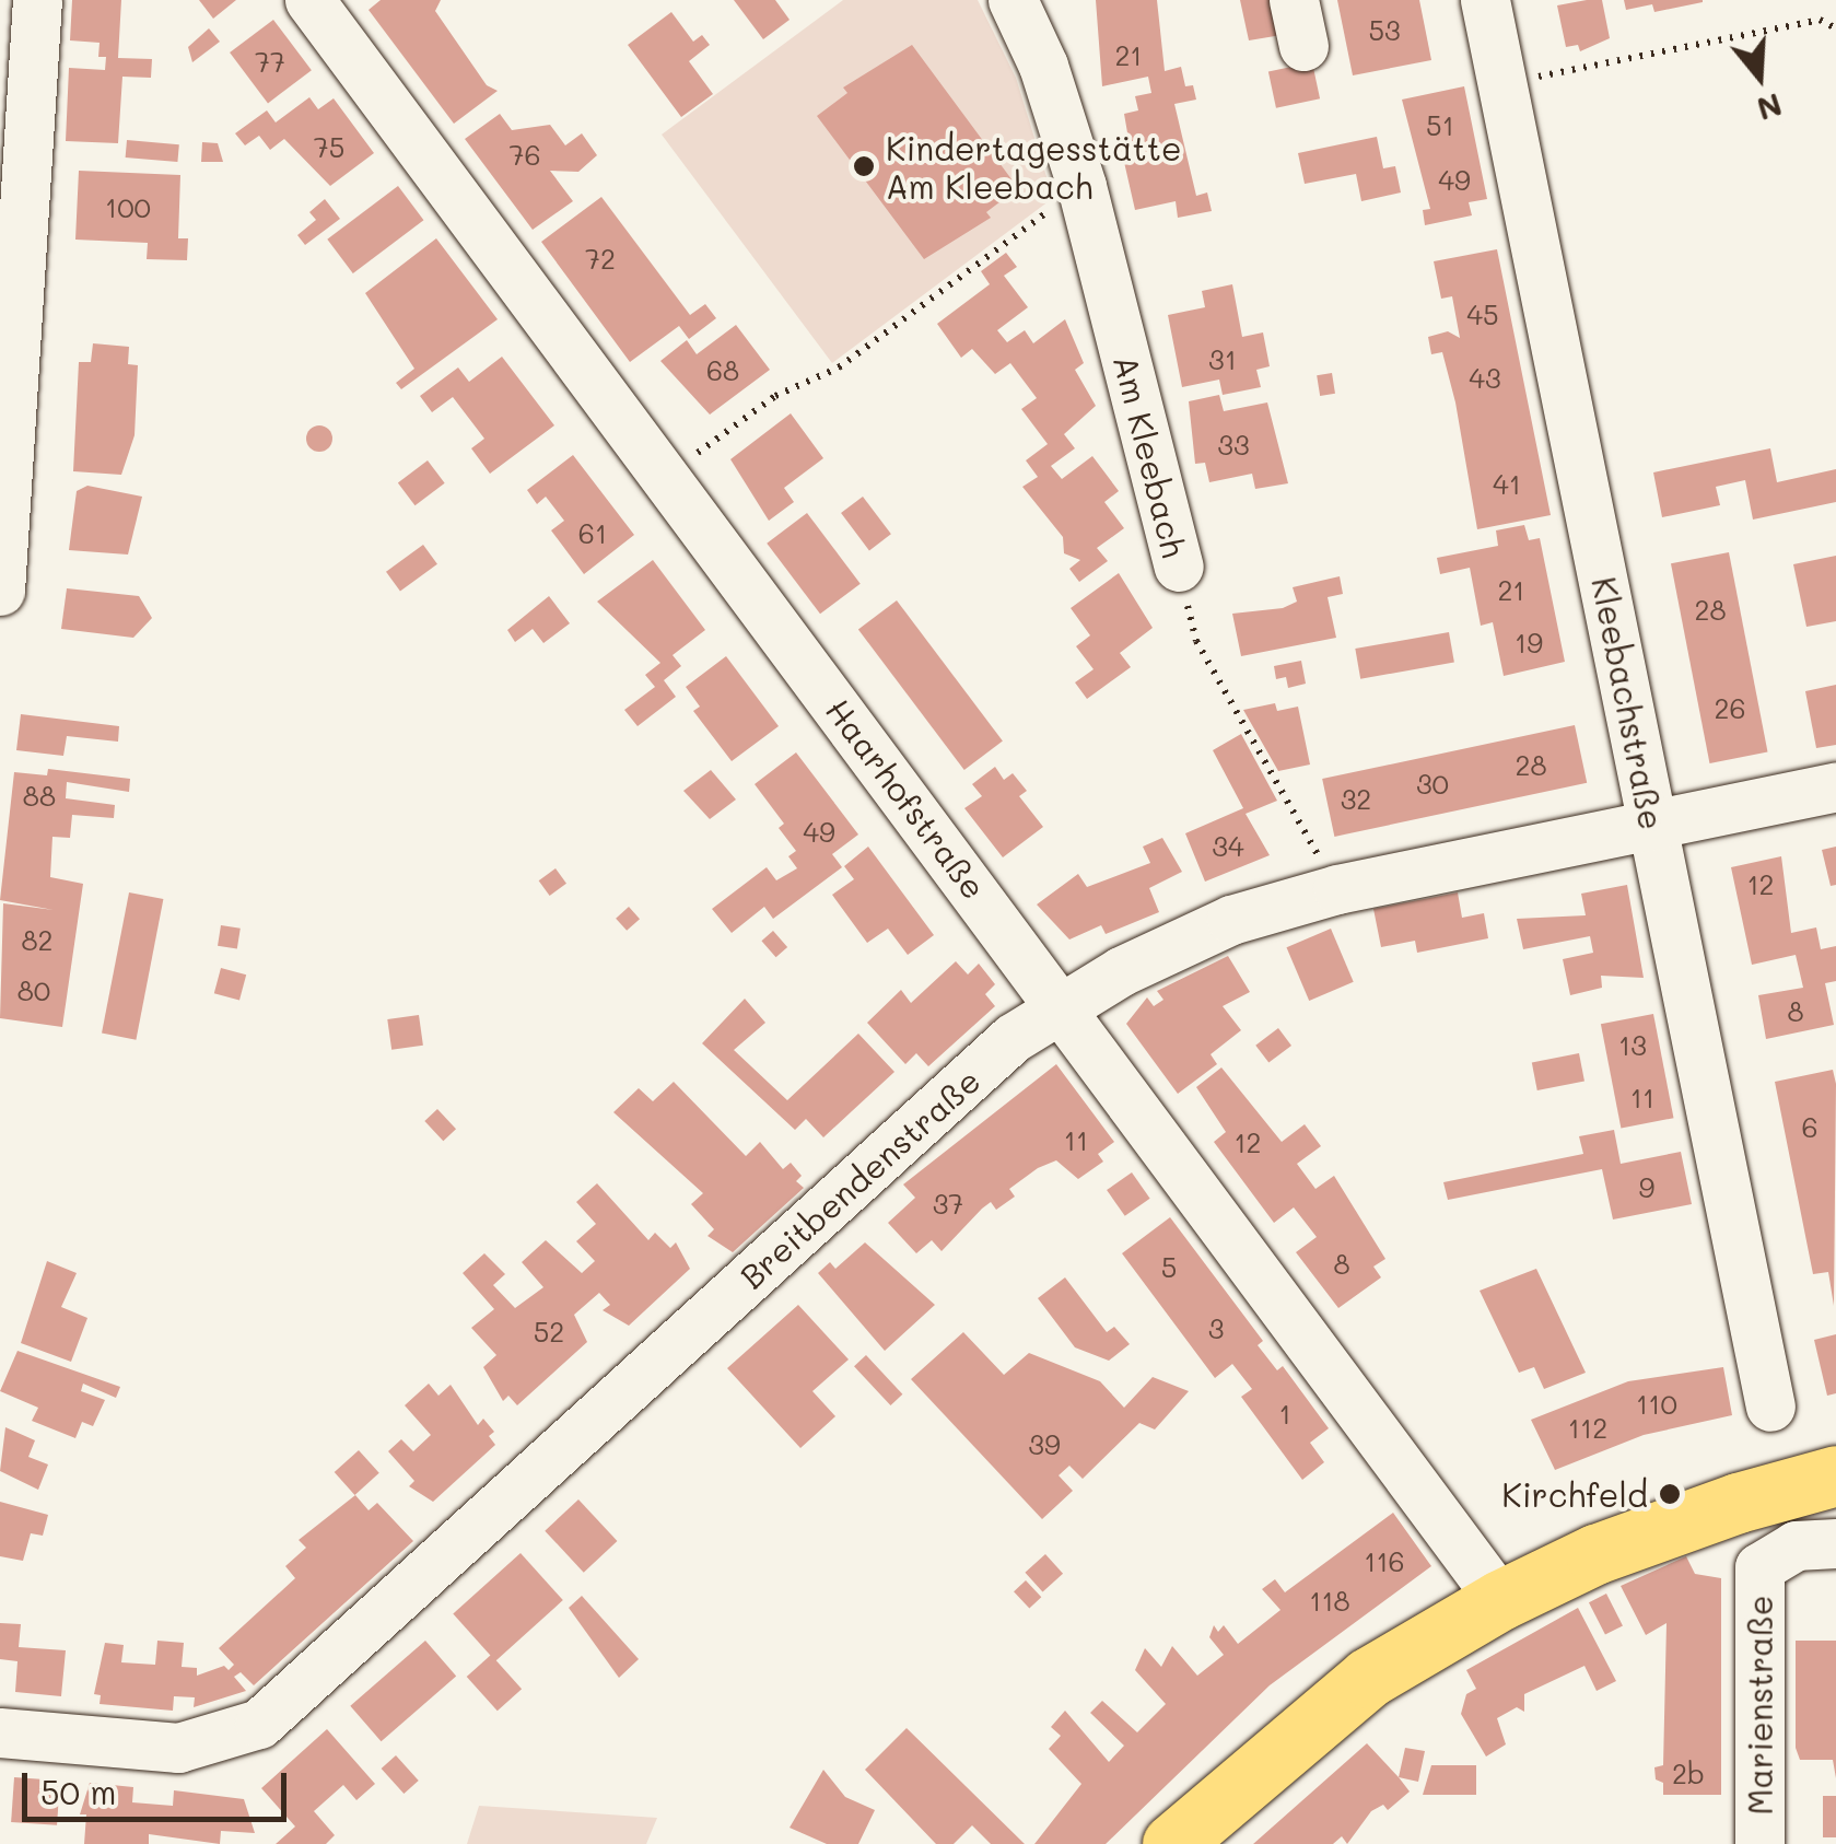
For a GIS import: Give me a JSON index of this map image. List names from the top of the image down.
{
  "streets": {
    "street": [
      "Am Kleebach",
      "Kleebachstraße",
      "Haarhofstraße",
      "Breitbendenstraße",
      "Marienstraße"
    ]
  },
  "crossings": [
    ["Am Kleebach", "Breitbendenstraße"],
    ["Kleebachstraße", "Breitbendenstraße"],
    ["Haarhofstraße", "Breitbendenstraße"]
  ],
  "places": ["Kindertagesstätte Am Kleebach", "Kirchfeld"],
  "house_numbers": [
    "53",
    "21",
    "77",
    "51",
    "75",
    "76",
    "49",
    "100",
    "72",
    "45",
    "31",
    "68",
    "43",
    "33",
    "41",
    "61",
    "21",
    "28",
    "19",
    "26",
    "28",
    "30",
    "88",
    "32",
    "49",
    "34",
    "12",
    "82",
    "80",
    "8",
    "13",
    "11",
    "6",
    "11",
    "12",
    "9",
    "37",
    "8",
    "5",
    "3",
    "52",
    "110",
    "1",
    "112",
    "39",
    "116",
    "118",
    "2b"
  ],
  "scale_bar": "50 m",
  "north": "bottom"
}
